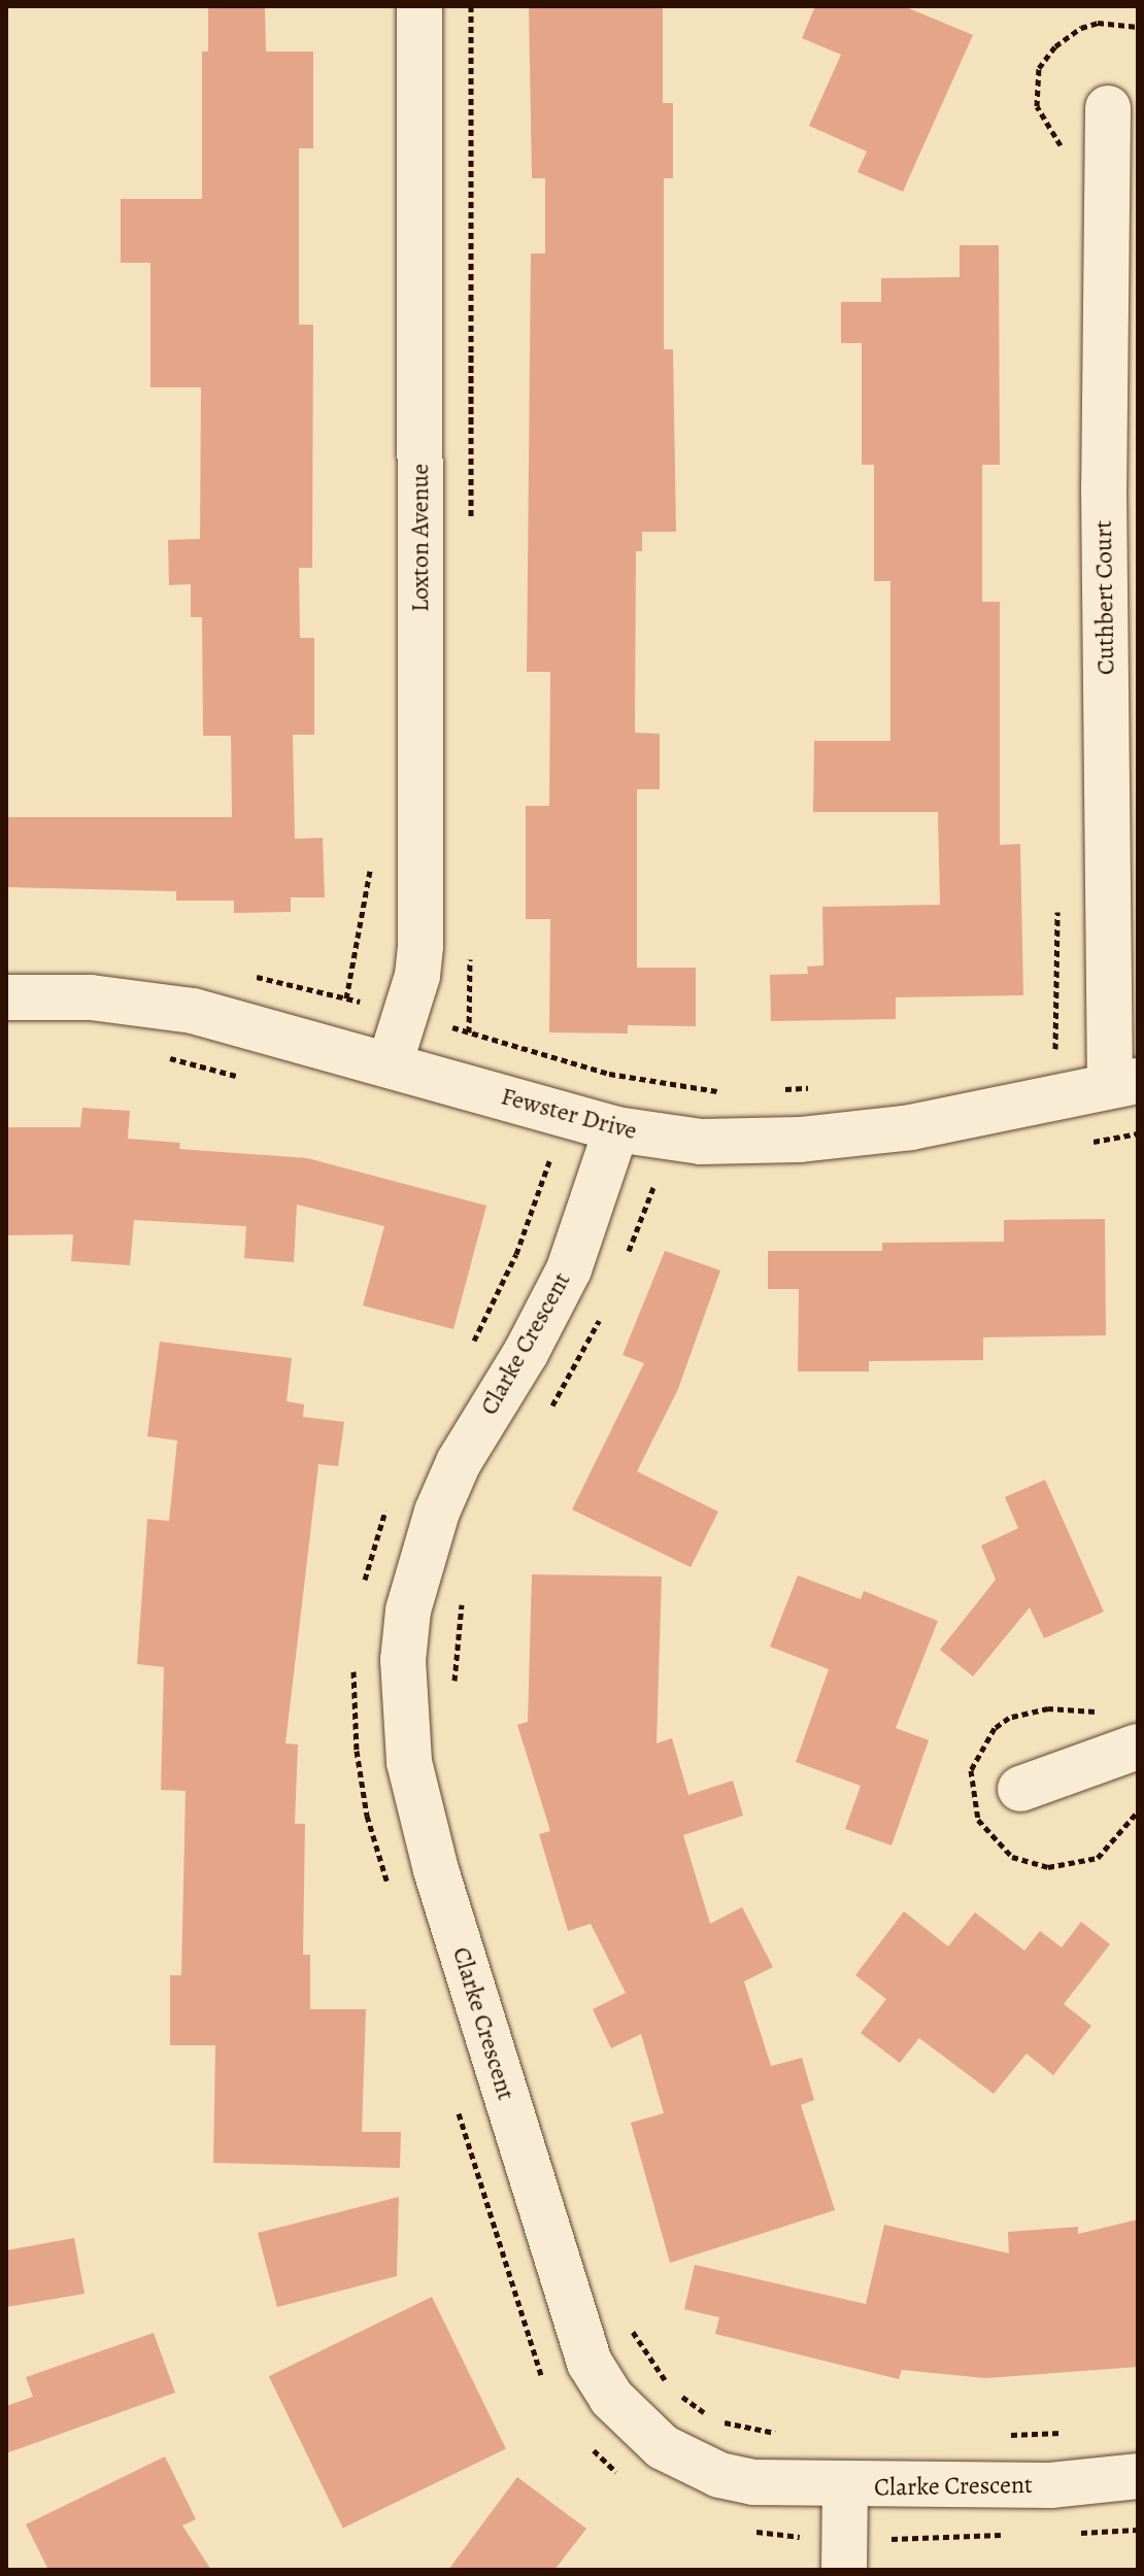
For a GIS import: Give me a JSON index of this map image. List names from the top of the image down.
{
  "streets": {
    "street": [
      "Loxton Avenue",
      "Cuthbert Court",
      "Fewster Drive",
      "Clarke Crescent"
    ]
  },
  "crossings": [
    ["Loxton Avenue", "Fewster Drive"],
    ["Cuthbert Court", "Fewster Drive"],
    ["Fewster Drive", "Clarke Crescent"]
  ]
}
